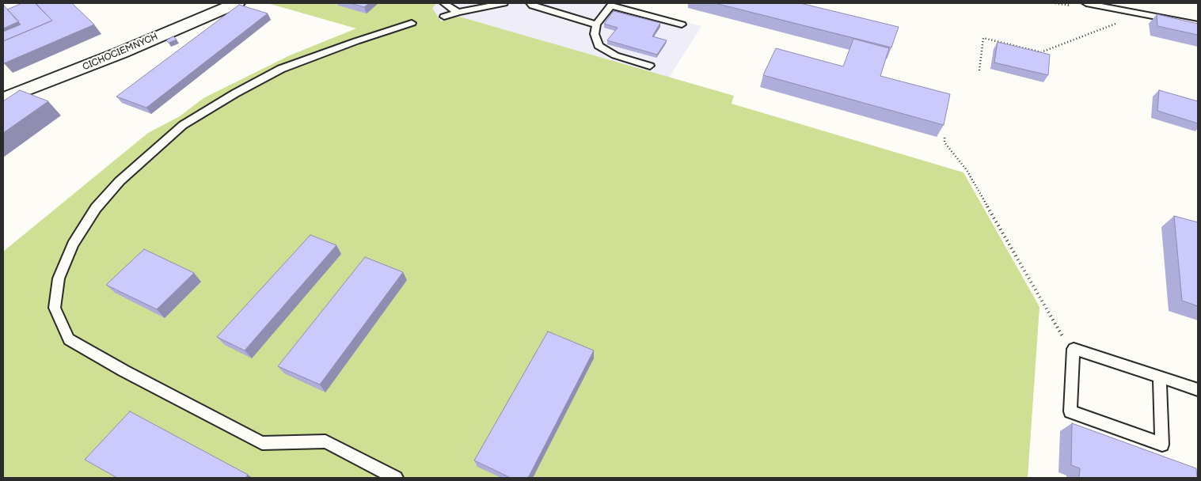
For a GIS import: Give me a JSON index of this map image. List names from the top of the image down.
{
  "streets": {
    "street": ["CICHOCIEMNYCH"]
  }
}
